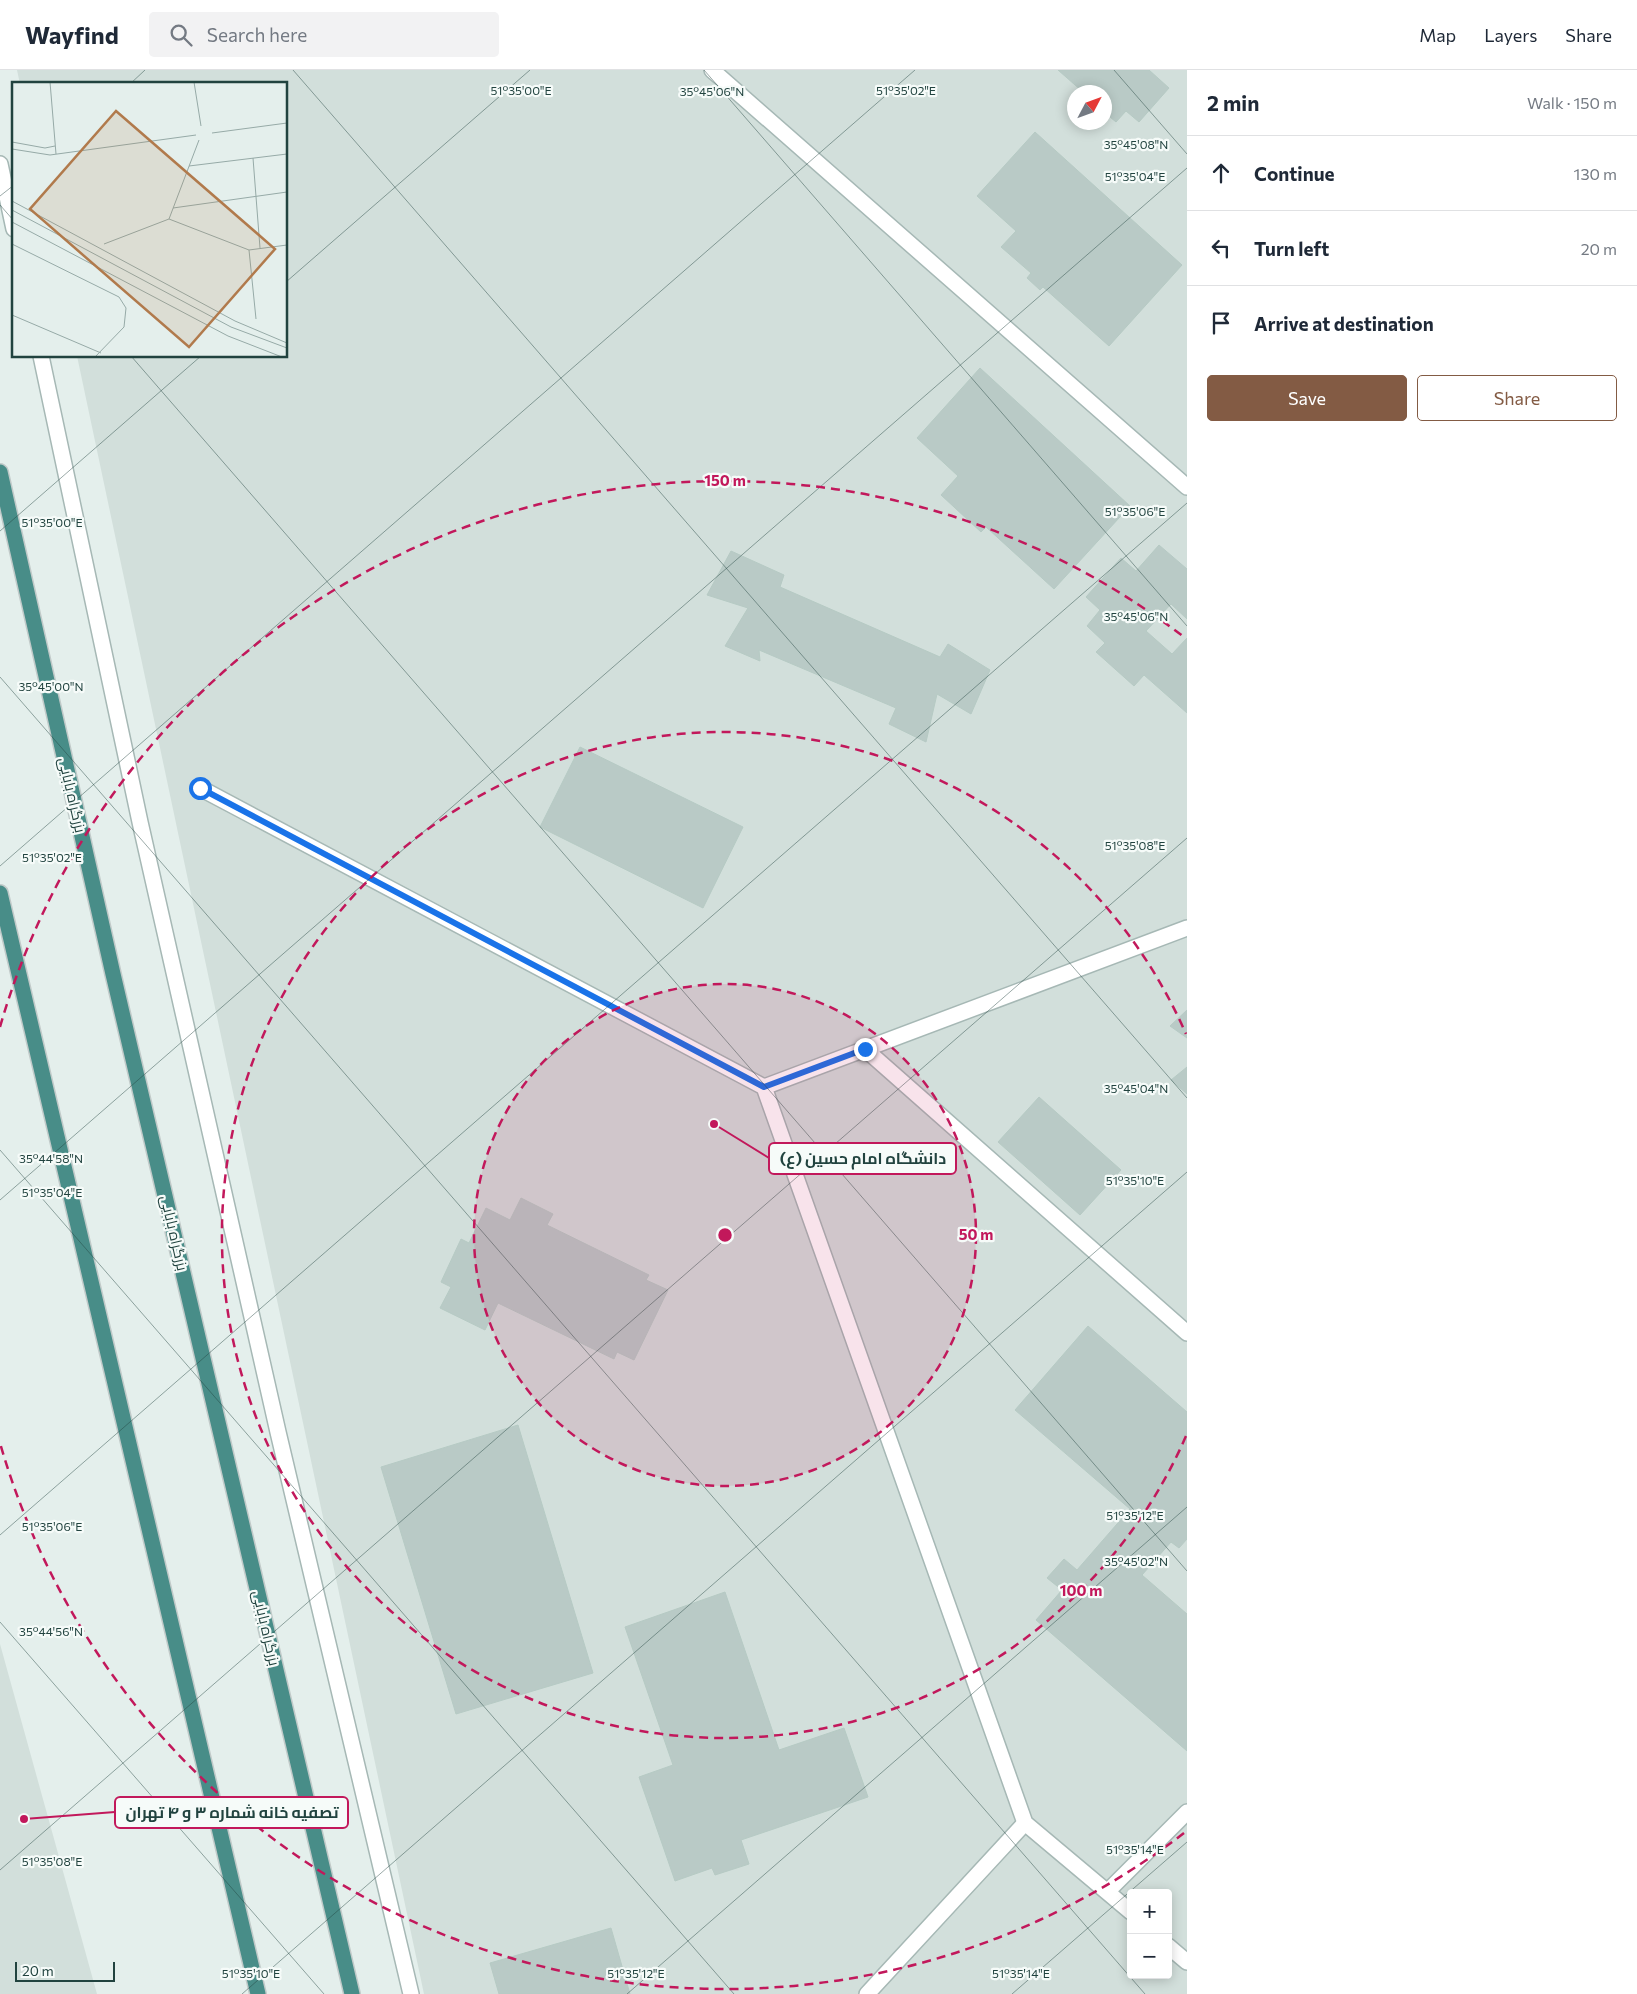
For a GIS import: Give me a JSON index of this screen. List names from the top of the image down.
{
  "streets": {
    "highway": ["بزرگراه بابایی"]
  },
  "places": ["دانشگاه امام حسین (ع)", "تصفیه خانه شماره ۳ و ۴ تهران"],
  "scale_bar": "20 m",
  "north": "top right",
  "page": {
    "header": "Wayfind",
    "search": "Search here",
    "nav": ["Map", "Layers", "Share"],
    "heading": ["2 min", "Walk · 150 m"],
    "list": [
      ["Continue", "130 m"],
      ["Turn left", "20 m"],
      "Arrive at destination"
    ],
    "buttons": ["Save", "Share"],
    "map_buttons": ["+", "−"],
    "scale": "20 m"
  },
  "coordinates": [
    "51°35'00\"E",
    "51°35'02\"E",
    "35°45'06\"N",
    "35°45'08\"N",
    "51°35'04\"E",
    "51°35'06\"E",
    "35°45'00\"N",
    "51°35'08\"E",
    "35°45'04\"N",
    "35°44'58\"N",
    "51°35'10\"E",
    "51°35'12\"E",
    "35°45'02\"N",
    "35°44'56\"N",
    "51°35'14\"E"
  ],
  "rings": ["150 m", "50 m", "100 m"]
}
